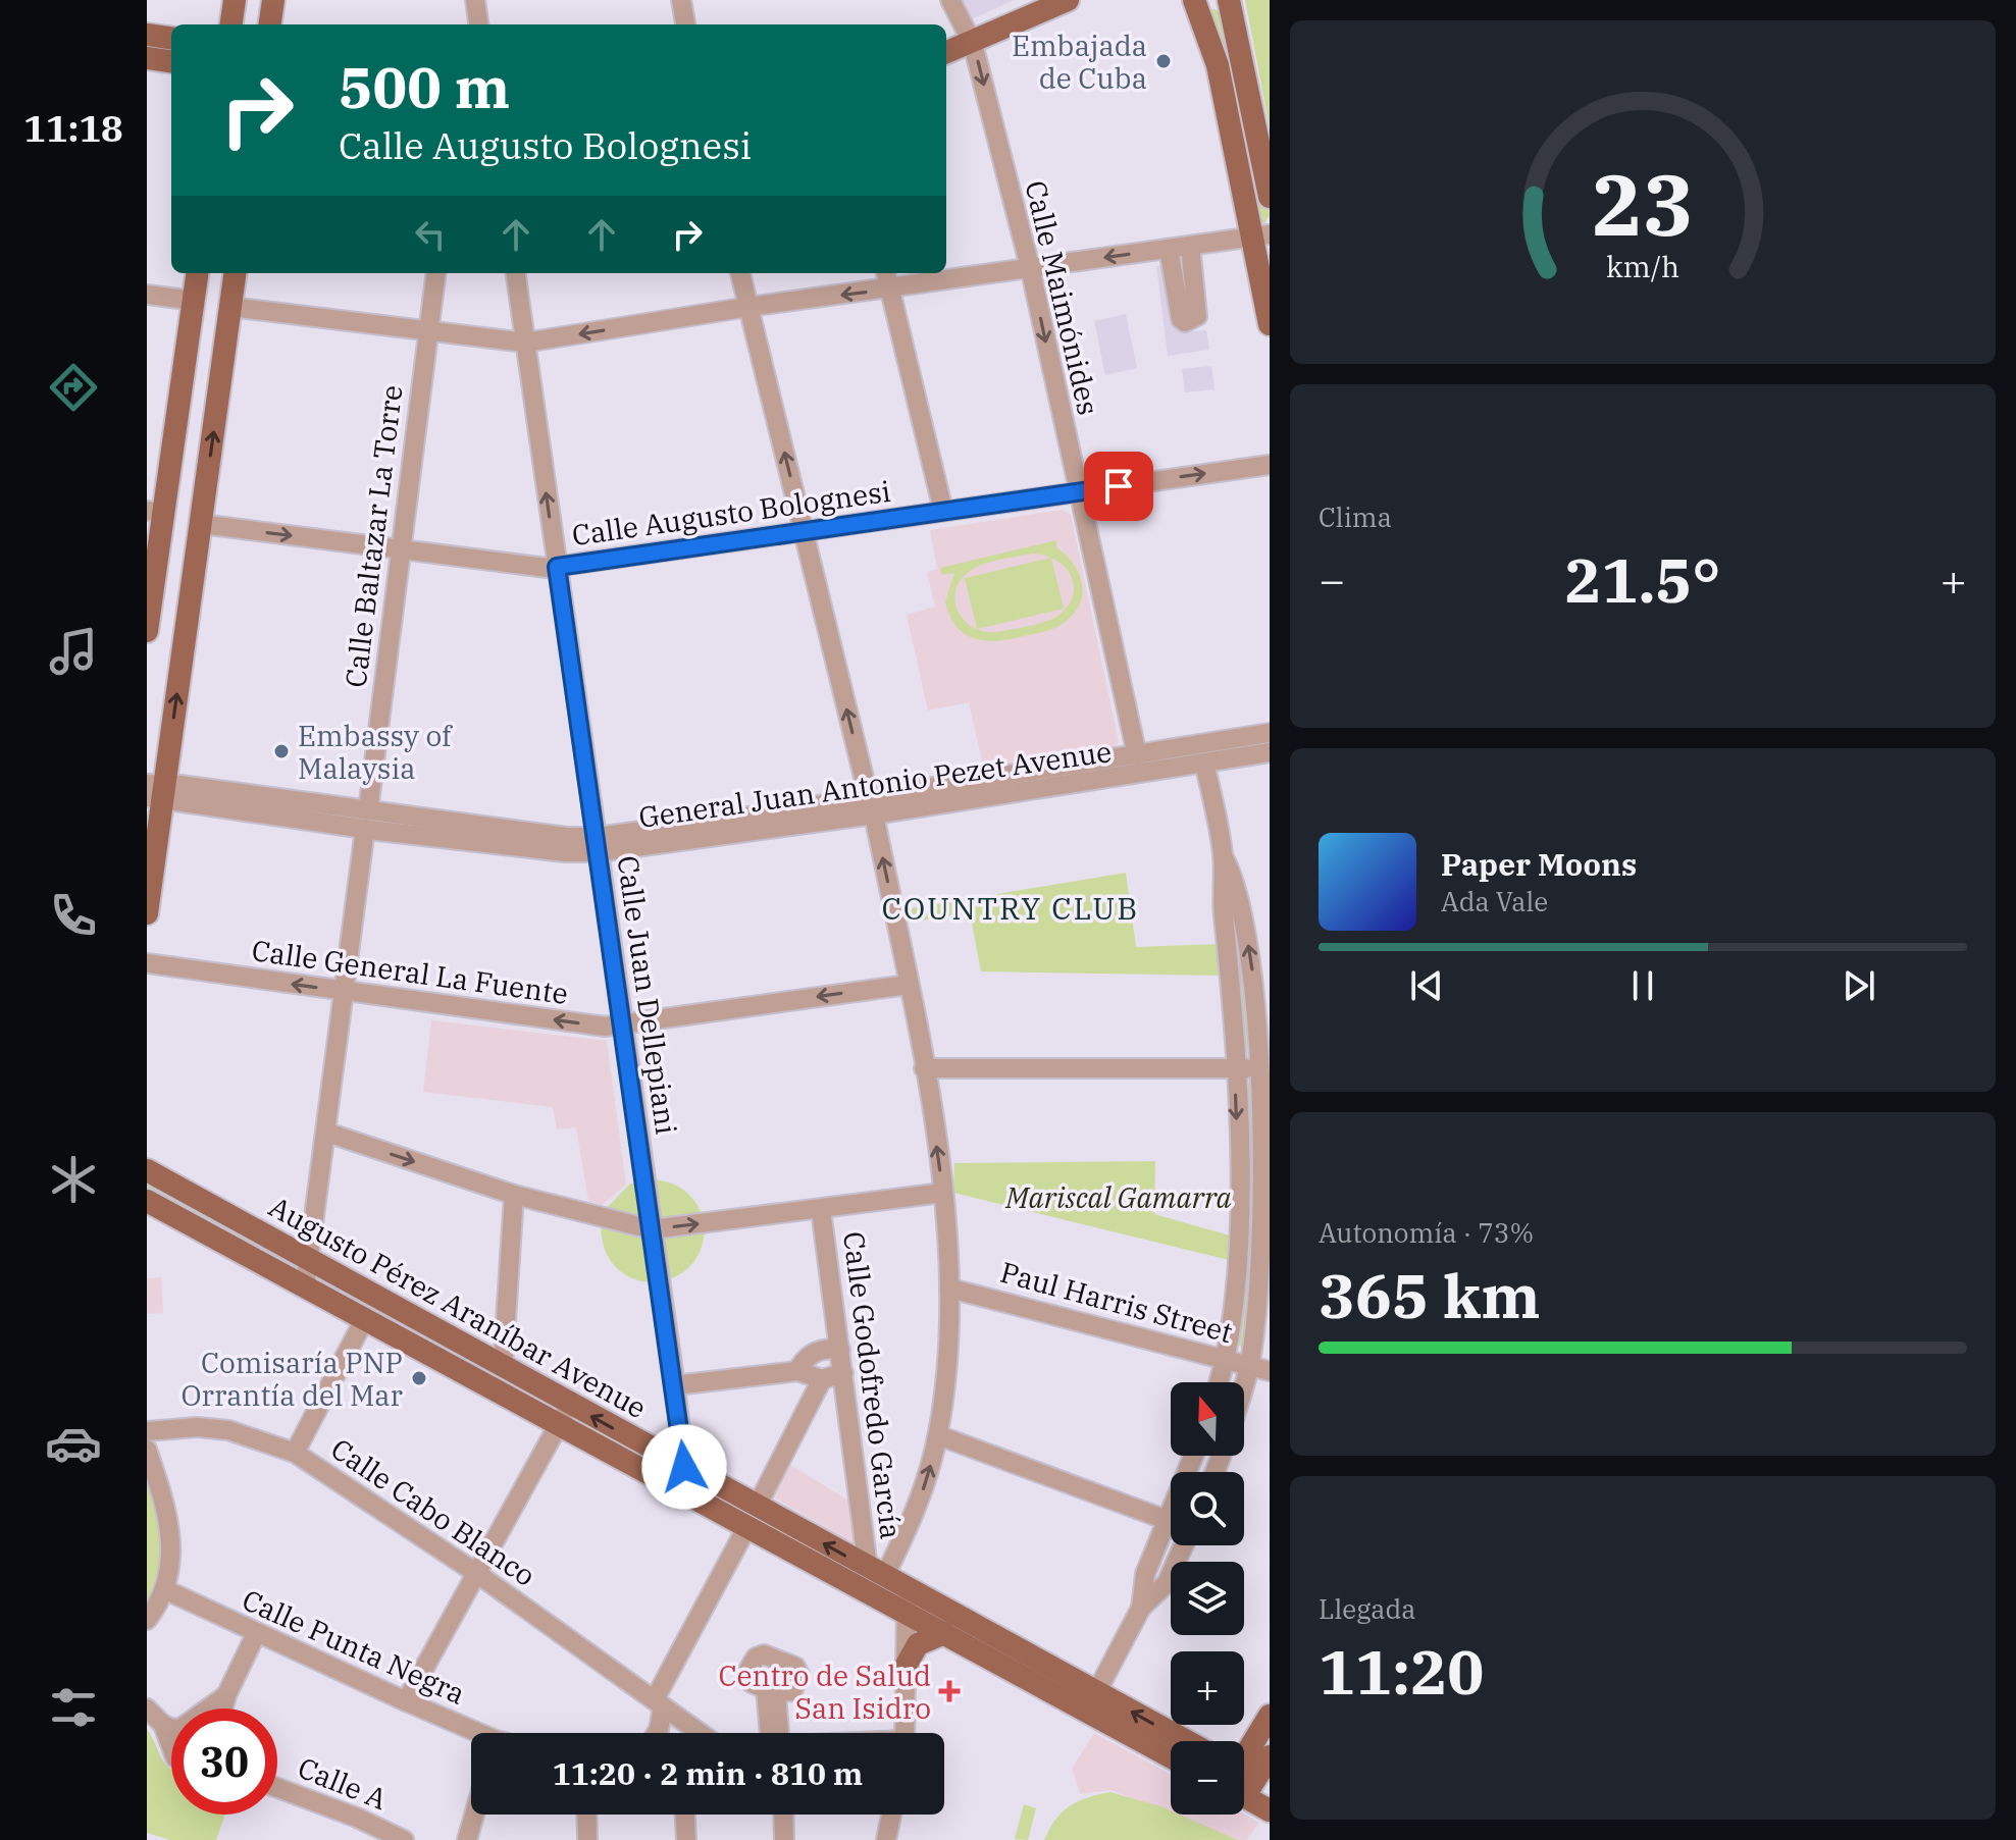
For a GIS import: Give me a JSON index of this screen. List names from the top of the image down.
{
  "streets": {
    "main road": ["Augusto Pérez Araníbar Avenue"],
    "street": [
      "Calle Maimónides",
      "Calle Augusto Bolognesi",
      "Calle Baltazar La Torre",
      "General Juan Antonio Pezet Avenue",
      "Calle General La Fuente",
      "Calle Juan Dellepiani",
      "Paul Harris Street",
      "Calle Godofredo García",
      "Calle Cabo Blanco",
      "Calle Punta Negra",
      "Calle A"
    ]
  },
  "crossings": [
    ["Calle Maimónides", "Calle Augusto Bolognesi"],
    ["Calle Maimónides", "General Juan Antonio Pezet Avenue"],
    ["Calle Augusto Bolognesi", "Calle Baltazar La Torre"],
    ["Calle Augusto Bolognesi", "Calle Juan Dellepiani"],
    ["Calle Baltazar La Torre", "General Juan Antonio Pezet Avenue"],
    ["Calle Baltazar La Torre", "Calle General La Fuente"],
    ["Calle Baltazar La Torre", "Augusto Pérez Araníbar Avenue"],
    ["General Juan Antonio Pezet Avenue", "Calle Juan Dellepiani"],
    ["Calle General La Fuente", "Calle Juan Dellepiani"],
    ["Calle Juan Dellepiani", "Augusto Pérez Araníbar Avenue"],
    ["Augusto Pérez Araníbar Avenue", "Calle Godofredo García"]
  ],
  "one_way": ["Calle Augusto Bolognesi", "Calle General La Fuente"],
  "districts": ["COUNTRY CLUB"],
  "parks": ["Mariscal Gamarra"],
  "places": {
    "other": ["Embajada de Cuba", "Embassy of Malaysia", "Comisaría PNP Orrantía del Mar"],
    "health": ["Centro de Salud San Isidro"]
  },
  "north": "top",
  "page": {
    "tabs": "11:18",
    "turn": ["500 m", "Calle Augusto Bolognesi"],
    "tile": [
      "Clima",
      ["Autonomía · 73%", "365 km"],
      ["Llegada", "11:20"]
    ],
    "heat": ["−", "21.5°", "+"],
    "song": ["Paper Moons", "Ada Vale"],
    "map_buttons": ["+", "−"],
    "limit": "30",
    "trip": "11:20 · 2 min · 810 m",
    "gauge": ["23", "km/h"]
  }
}
